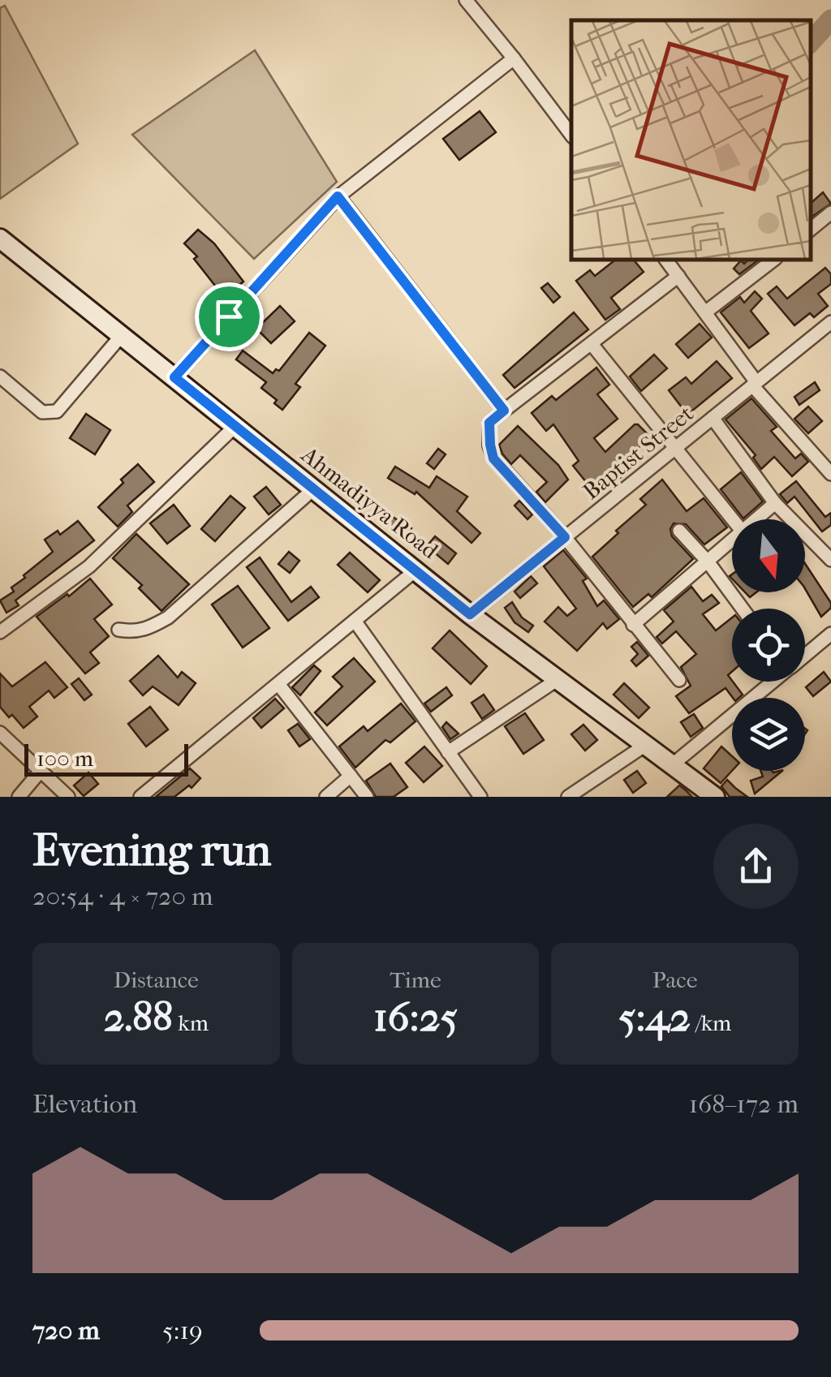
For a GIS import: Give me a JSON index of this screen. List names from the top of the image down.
{
  "streets": {
    "street": ["Baptist Street", "Ahmadiyya Road"]
  },
  "crossings": [
    ["Baptist Street", "Ahmadiyya Road"]
  ],
  "scale_bar": "100 m",
  "north": "bottom",
  "page": {
    "scale": "100 m",
    "heading": ["Evening run", "20:54 · 4 × 720 m"],
    "stats": [
      ["Distance", "2.88 km"],
      ["Time", "16:25"],
      ["Pace", "5:42 /km"]
    ],
    "chart": ["Elevation", "168–172 m"],
    "list": [
      {
        "name": "720 m",
        "note": "5:19"
      }
    ]
  }
}
